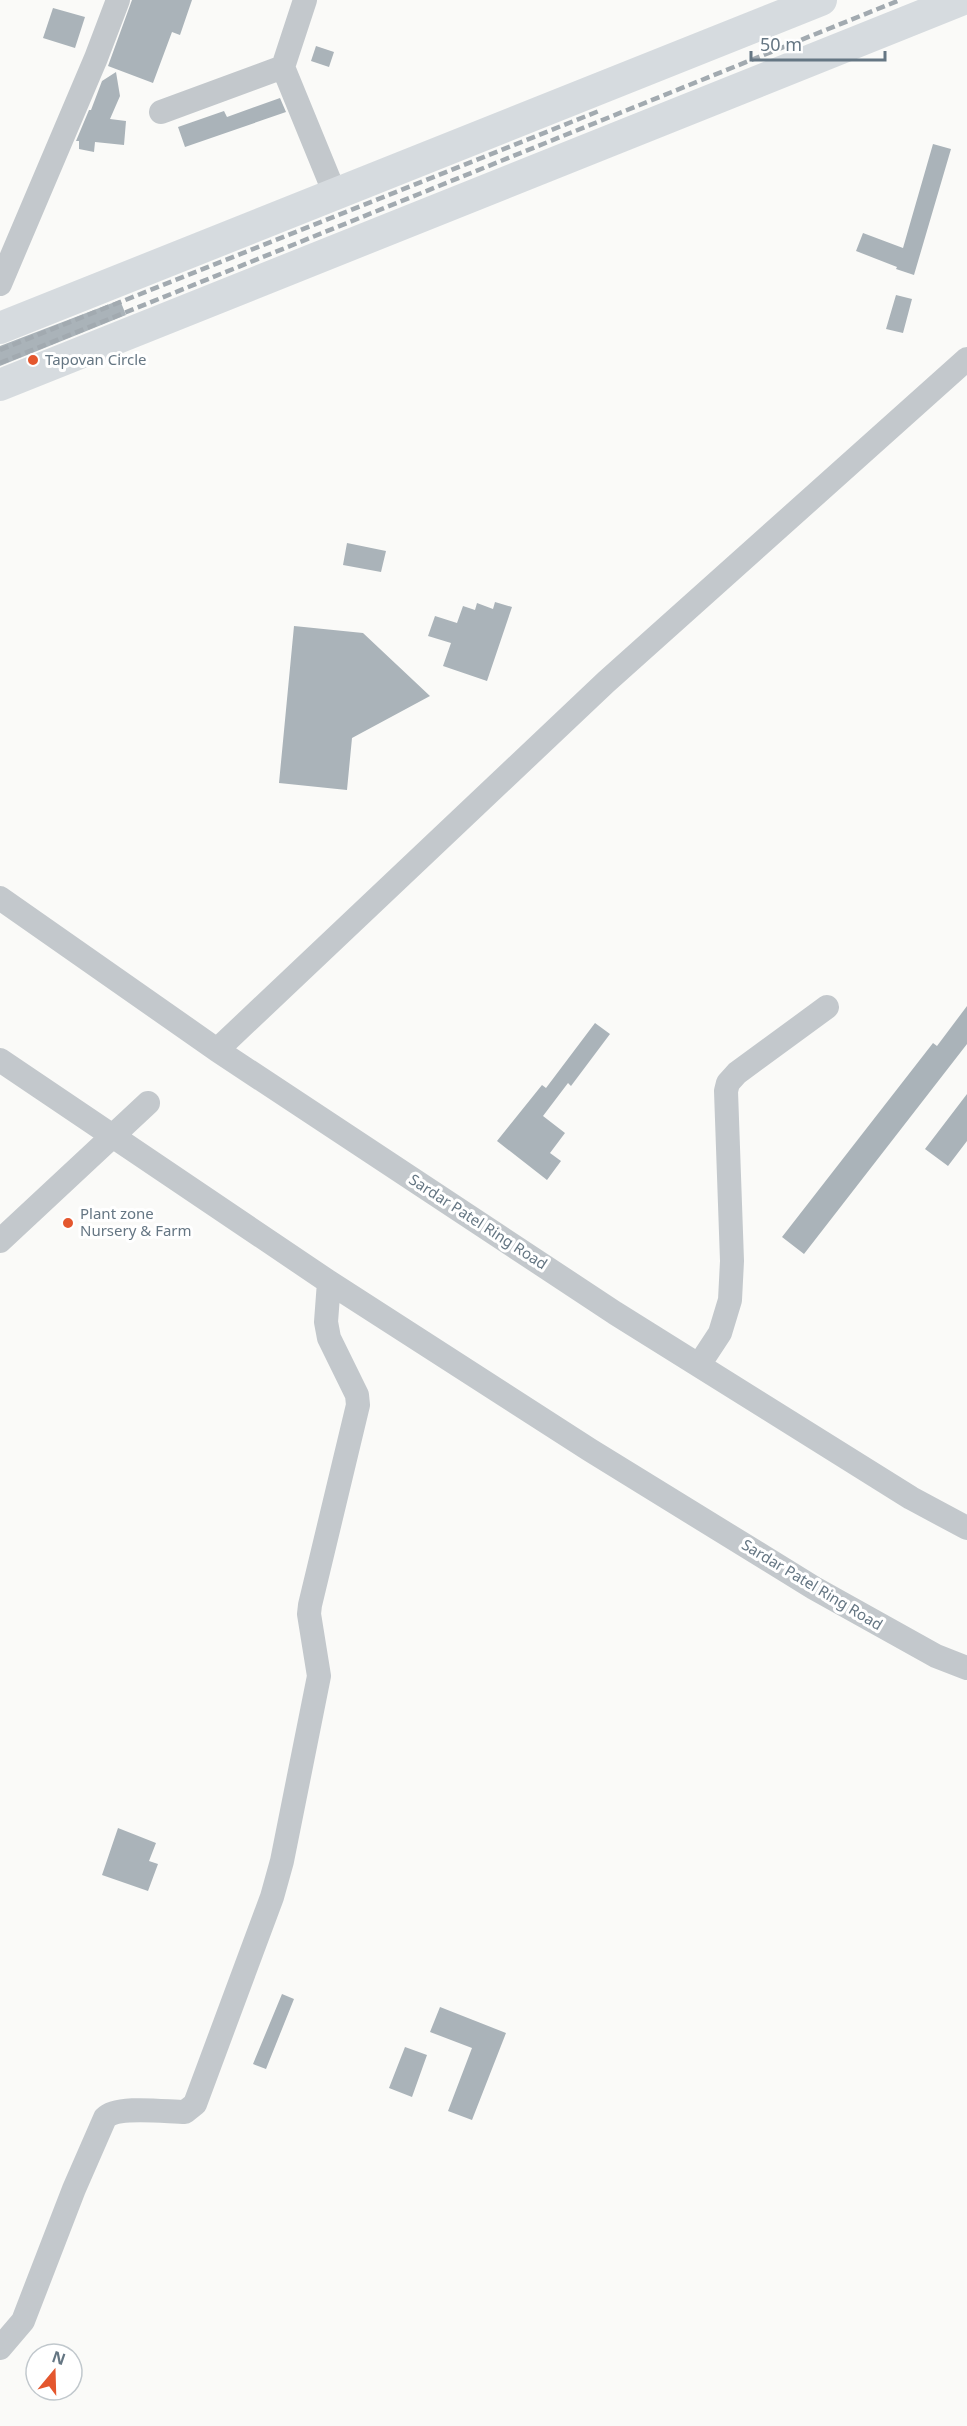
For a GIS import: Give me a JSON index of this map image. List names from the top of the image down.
{
  "streets": {
    "street": ["Sardar Patel Ring Road"]
  },
  "places": ["Tapovan Circle", "Plant zone Nursery & Farm"],
  "scale_bar": "50 m",
  "north": "top"
}
